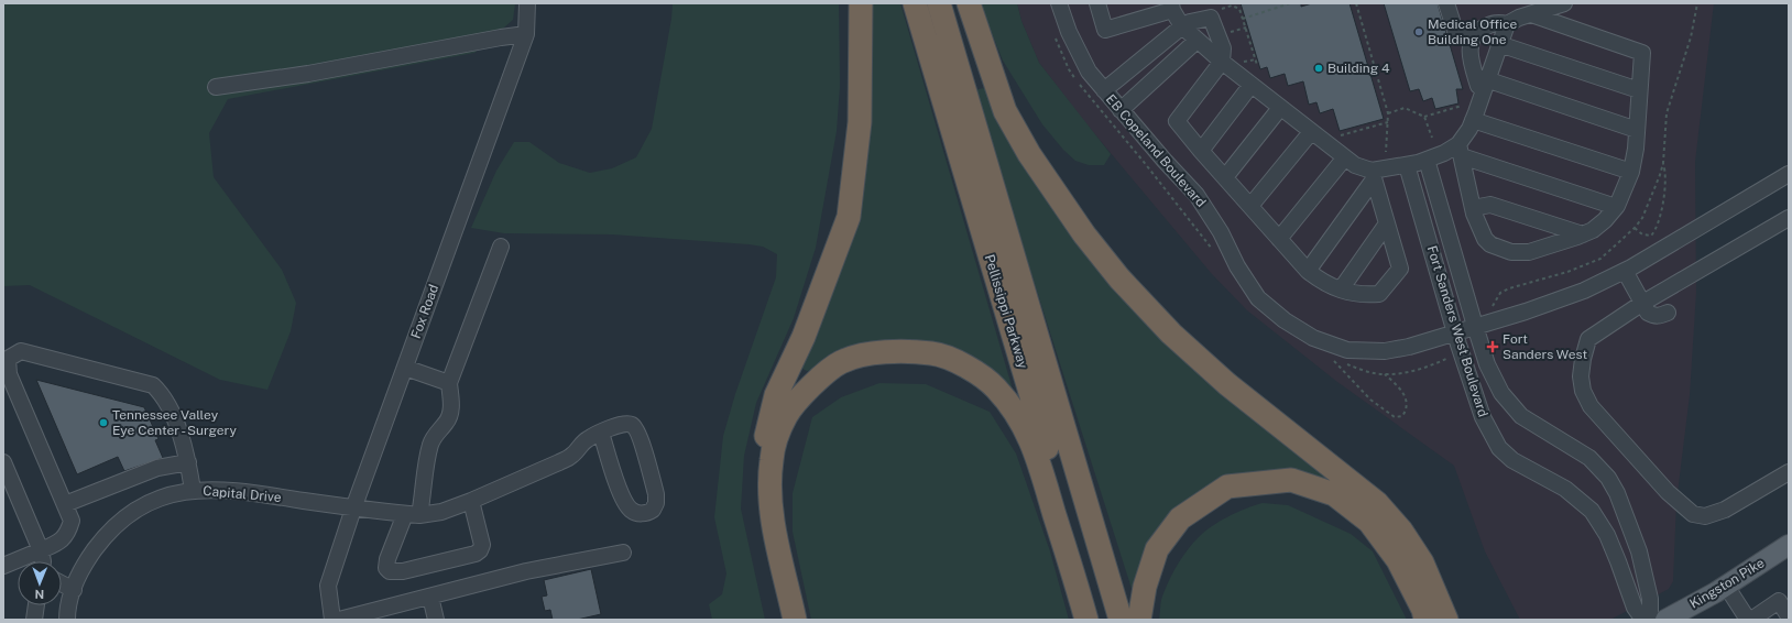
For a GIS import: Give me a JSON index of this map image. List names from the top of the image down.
{
  "streets": {
    "highway": ["Pellissippi Parkway"],
    "main road": ["Kingston Pike"],
    "street": [
      "EB Copeland Boulevard",
      "Fox Road",
      "Fort Sanders West Boulevard",
      "Capital Drive"
    ]
  },
  "crossings": [
    ["EB Copeland Boulevard", "Fort Sanders West Boulevard"],
    ["Fox Road", "Capital Drive"]
  ],
  "places": {
    "other": ["Medical Office Building One", "Building 4", "Tennessee Valley Eye Center - Surgery"],
    "health": ["Fort Sanders West"]
  },
  "north": "bottom"
}
